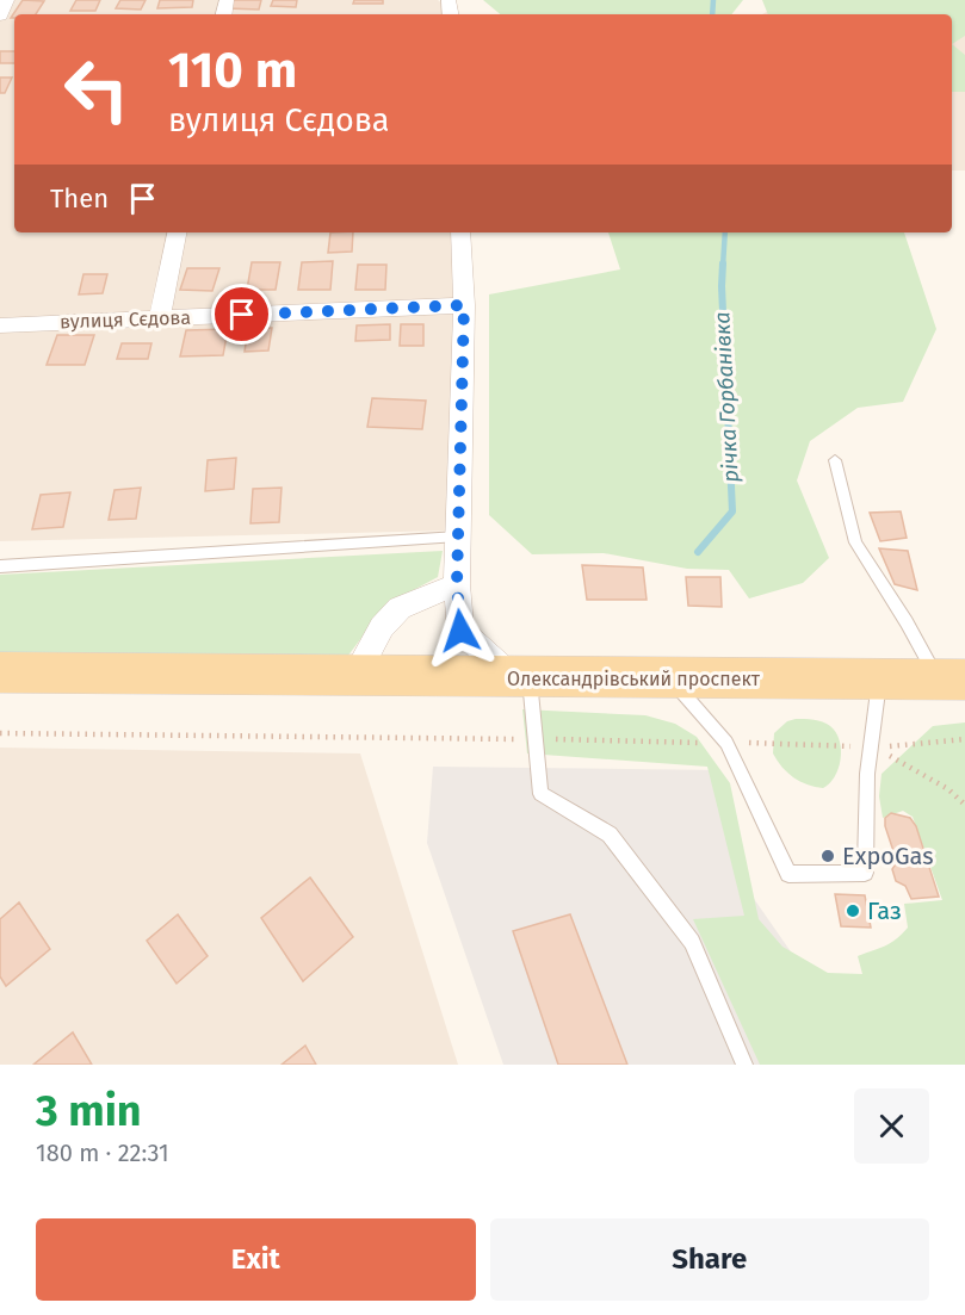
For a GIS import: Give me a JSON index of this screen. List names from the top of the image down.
{
  "streets": {
    "main road": ["Олександрівський проспект"],
    "street": ["вулиця Сєдова"]
  },
  "water": ["річка Горбанівка"],
  "places": ["ExpoGas", "Газ"],
  "page": {
    "turn": ["110 m", "вулиця Сєдова"],
    "then": "Then",
    "heading": ["3 min", "180 m · 22:31"],
    "buttons": ["Exit", "Share"]
  }
}
